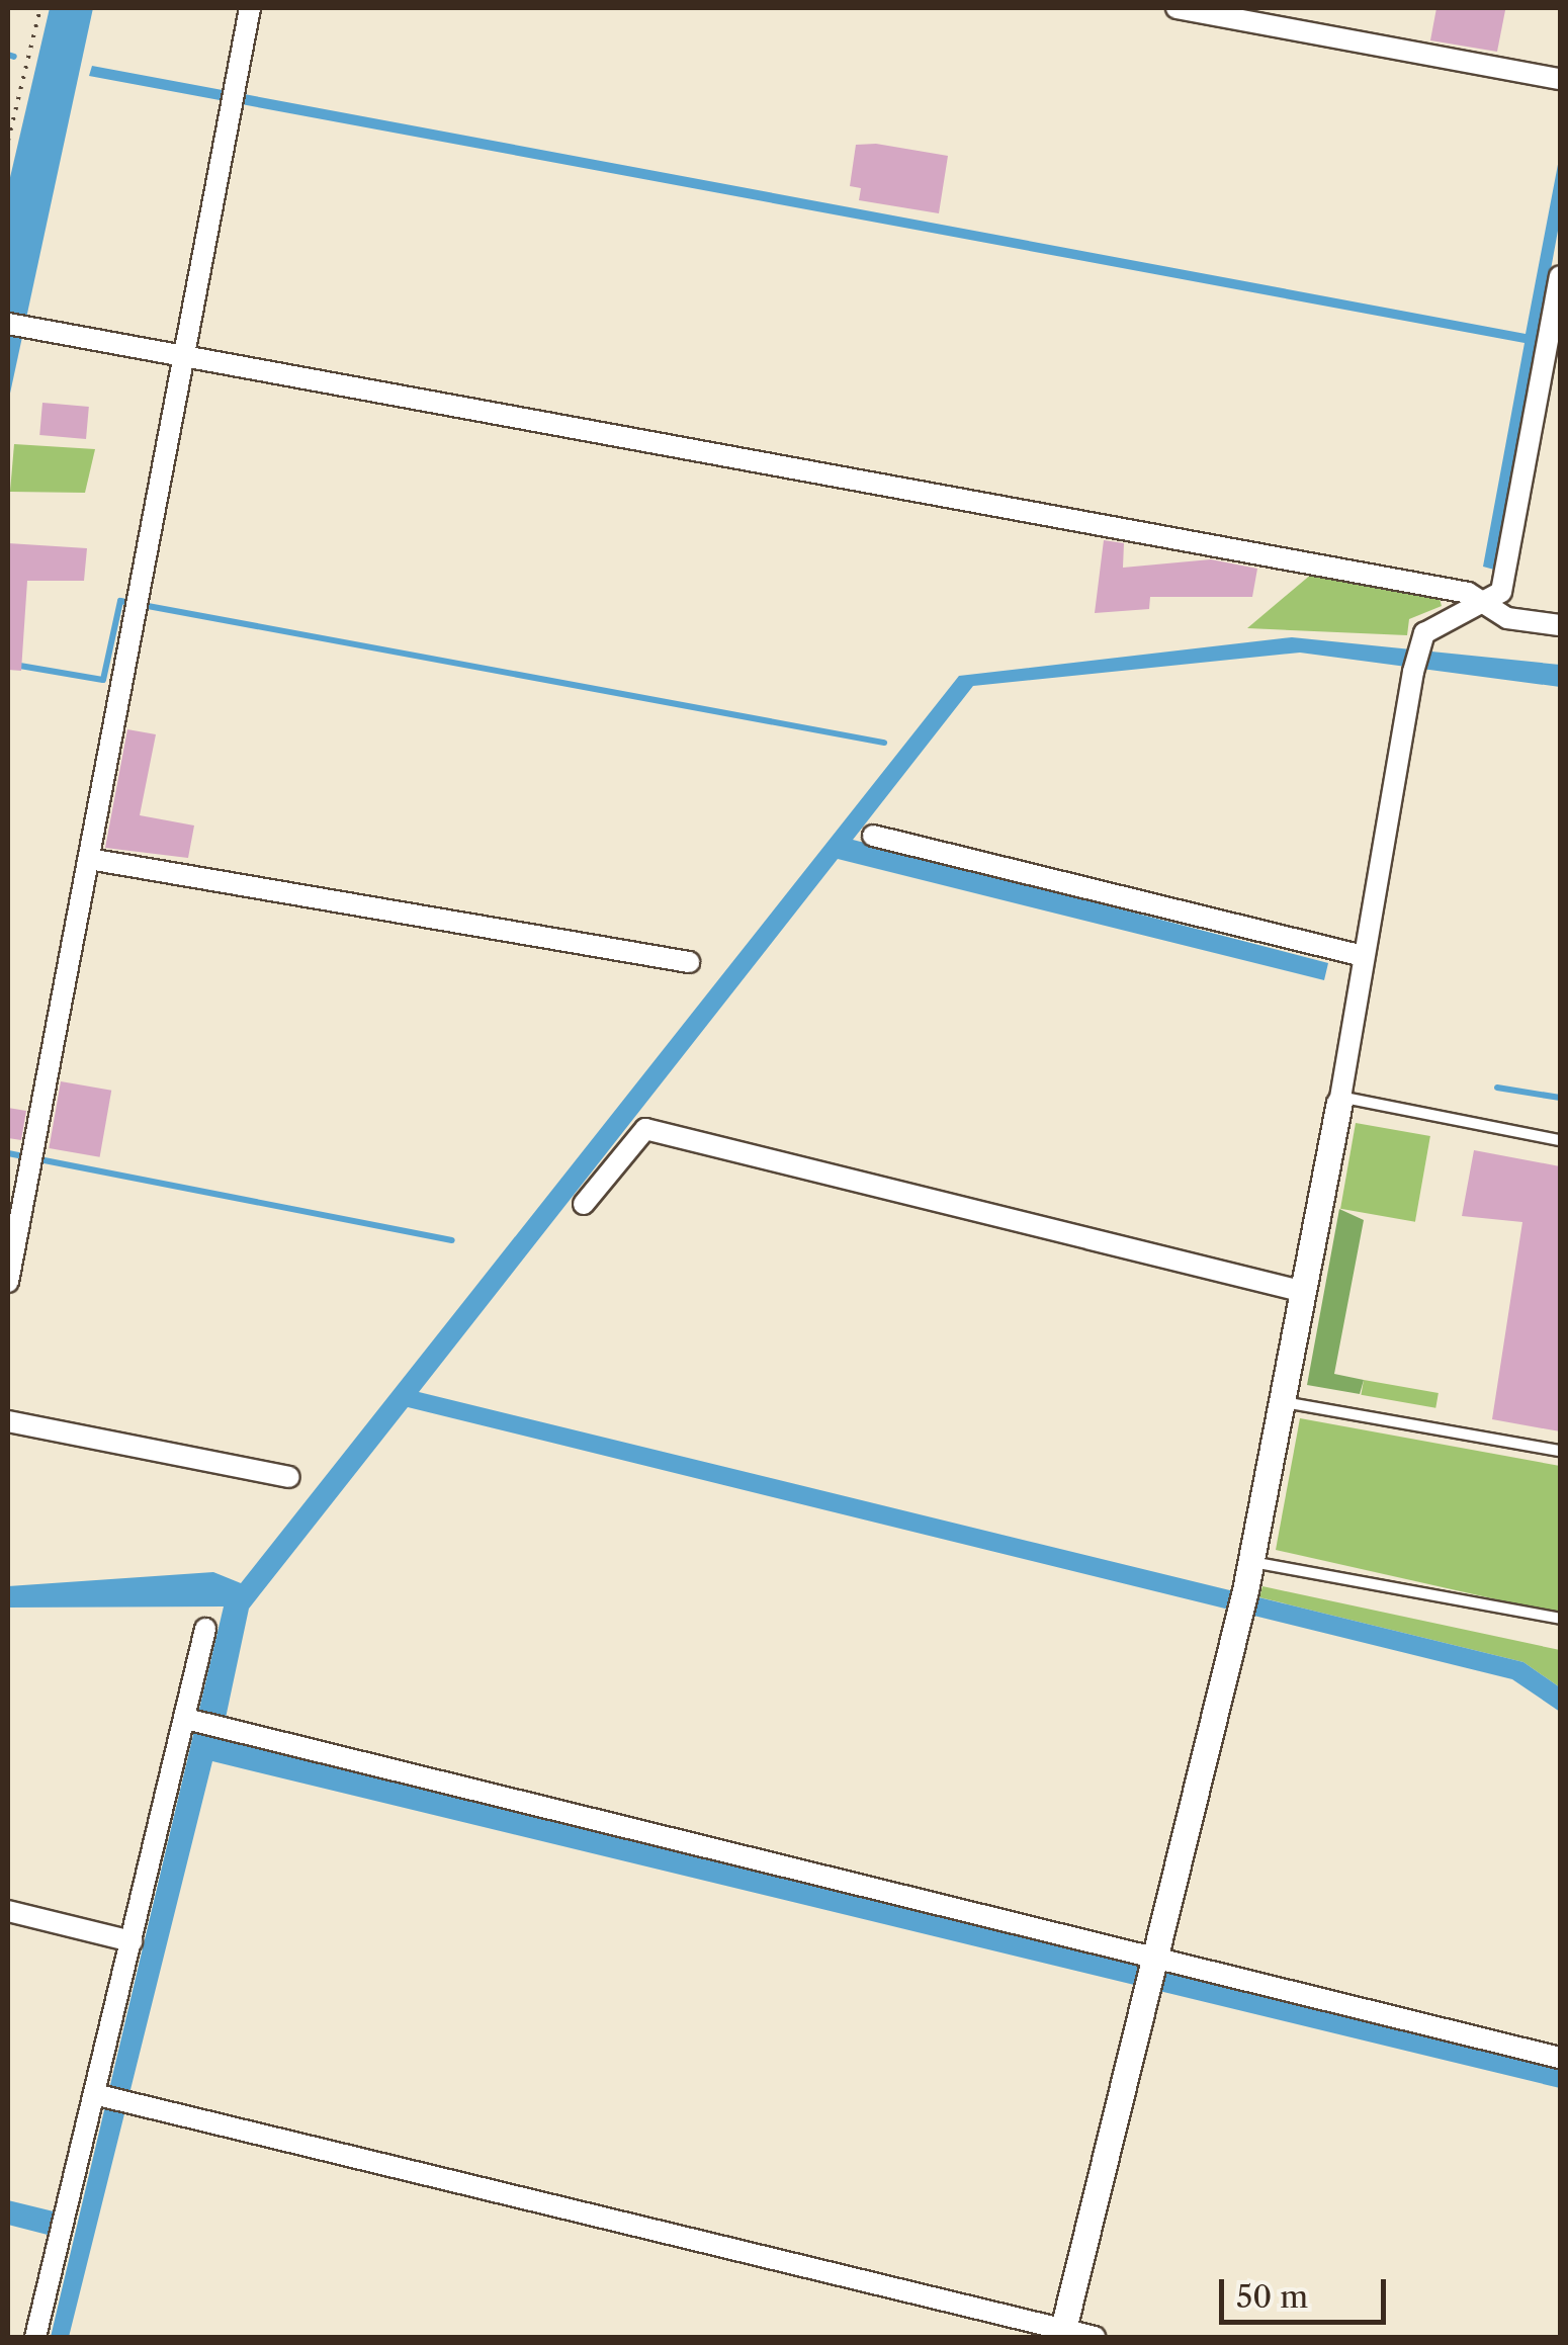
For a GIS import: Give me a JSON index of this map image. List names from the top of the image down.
{
  "scale_bar": "50 m"
}
